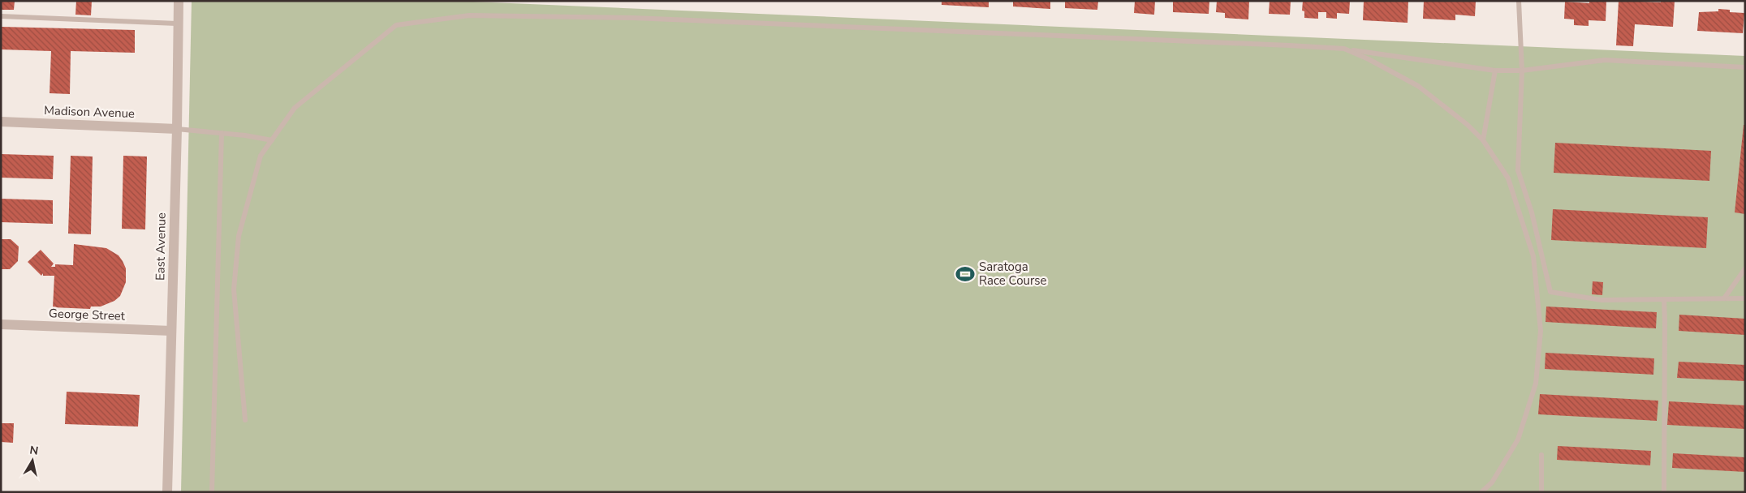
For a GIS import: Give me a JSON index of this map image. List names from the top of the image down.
{
  "streets": {
    "street": ["Madison Avenue", "East Avenue", "George Street"]
  },
  "crossings": [
    ["Madison Avenue", "East Avenue"],
    ["East Avenue", "George Street"]
  ],
  "places": {
    "sports": ["Saratoga Race Course"]
  },
  "north": "top"
}
